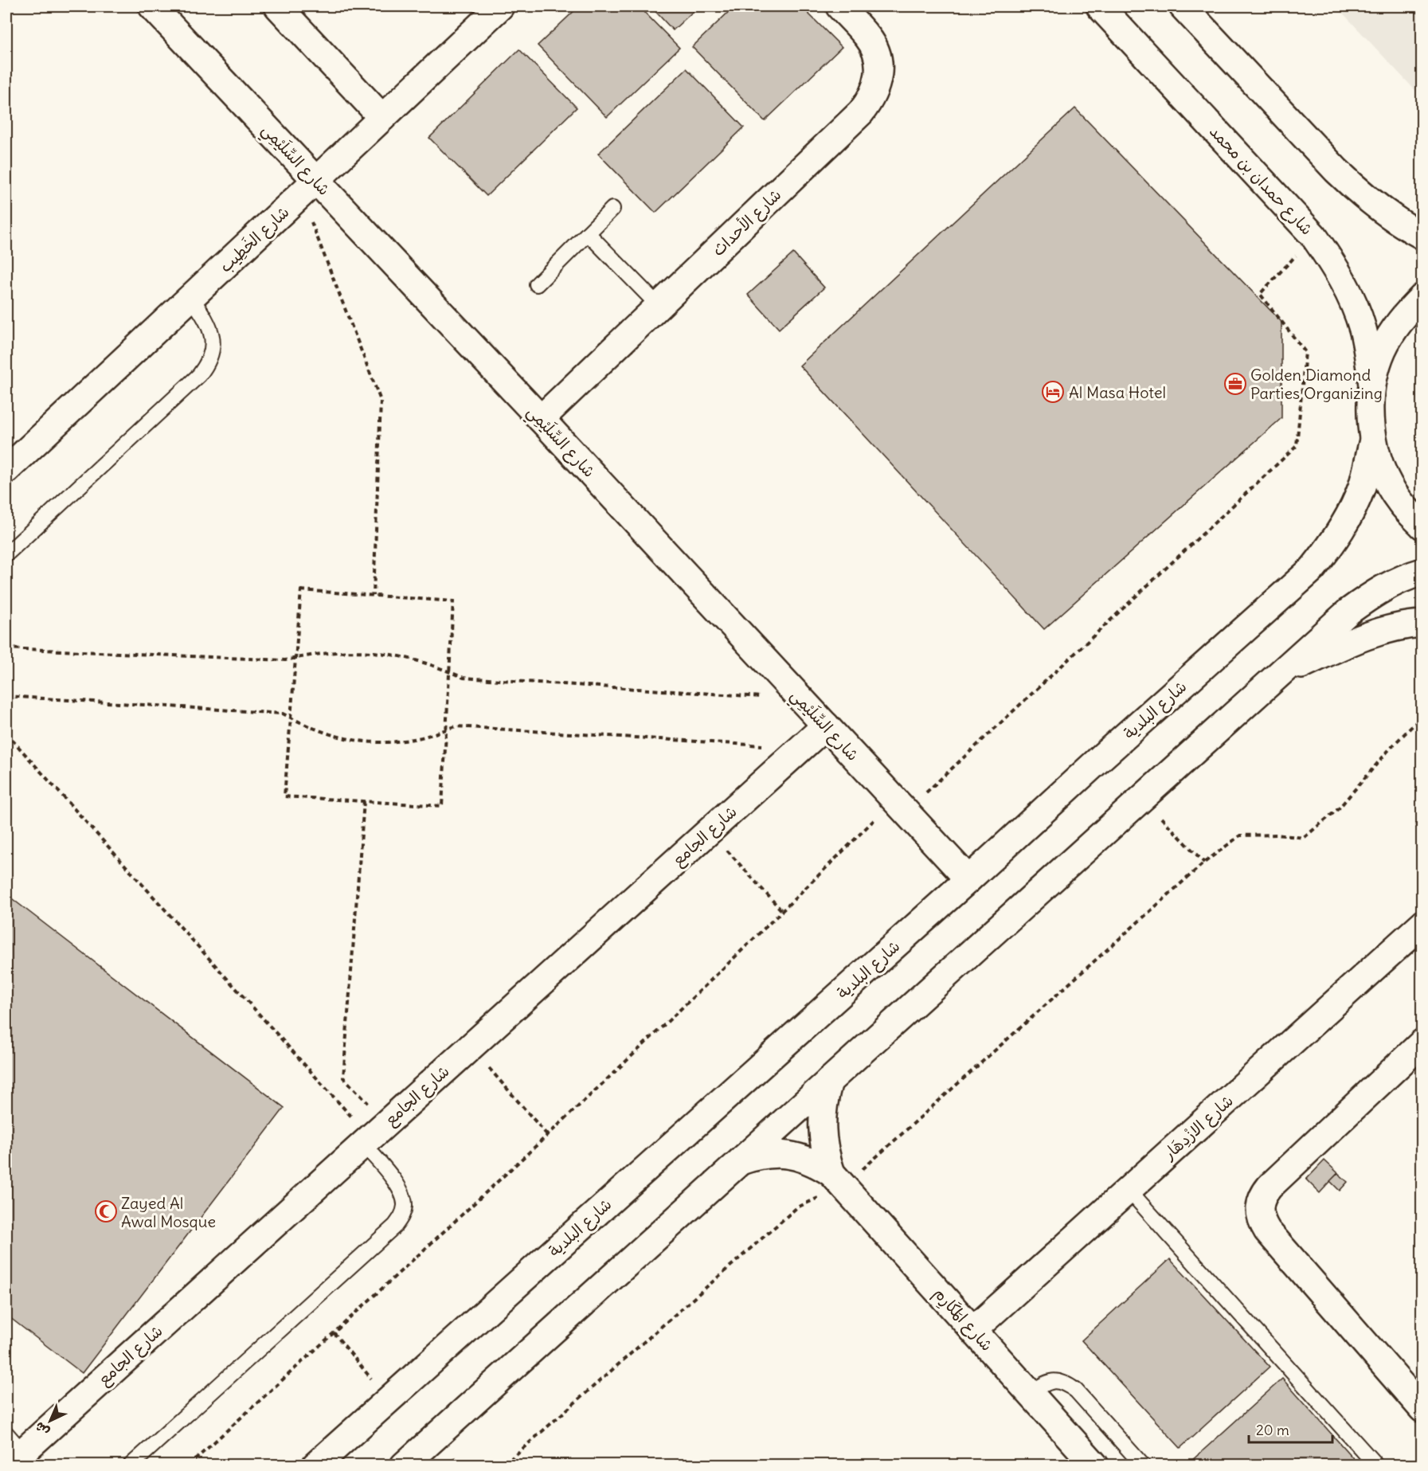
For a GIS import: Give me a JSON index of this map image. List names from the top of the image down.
{
  "streets": {
    "street": [
      "شارع السِّلَيْمِي",
      "شارع حمدان بن محمد",
      "شارع الأحداث",
      "شارع الخَطِيب",
      "شارع البلدية",
      "شارع الجامع",
      "شارع الازْدِهَار",
      "شارع المَكَارِم"
    ]
  },
  "crossings": [
    ["شارع السِّلَيْمِي", "شارع الأحداث"],
    ["شارع السِّلَيْمِي", "شارع الخَطِيب"],
    ["شارع السِّلَيْمِي", "شارع البلدية"],
    ["شارع السِّلَيْمِي", "شارع الجامع"],
    ["شارع الازْدِهَار", "شارع المَكَارِم"]
  ],
  "places": {
    "office": ["Golden Diamond Parties Organizing"],
    "hotel": ["Al Masa Hotel"],
    "mosque": ["Zayed Al Awal Mosque"]
  },
  "scale_bar": "20 m",
  "north": "bottom left"
}
